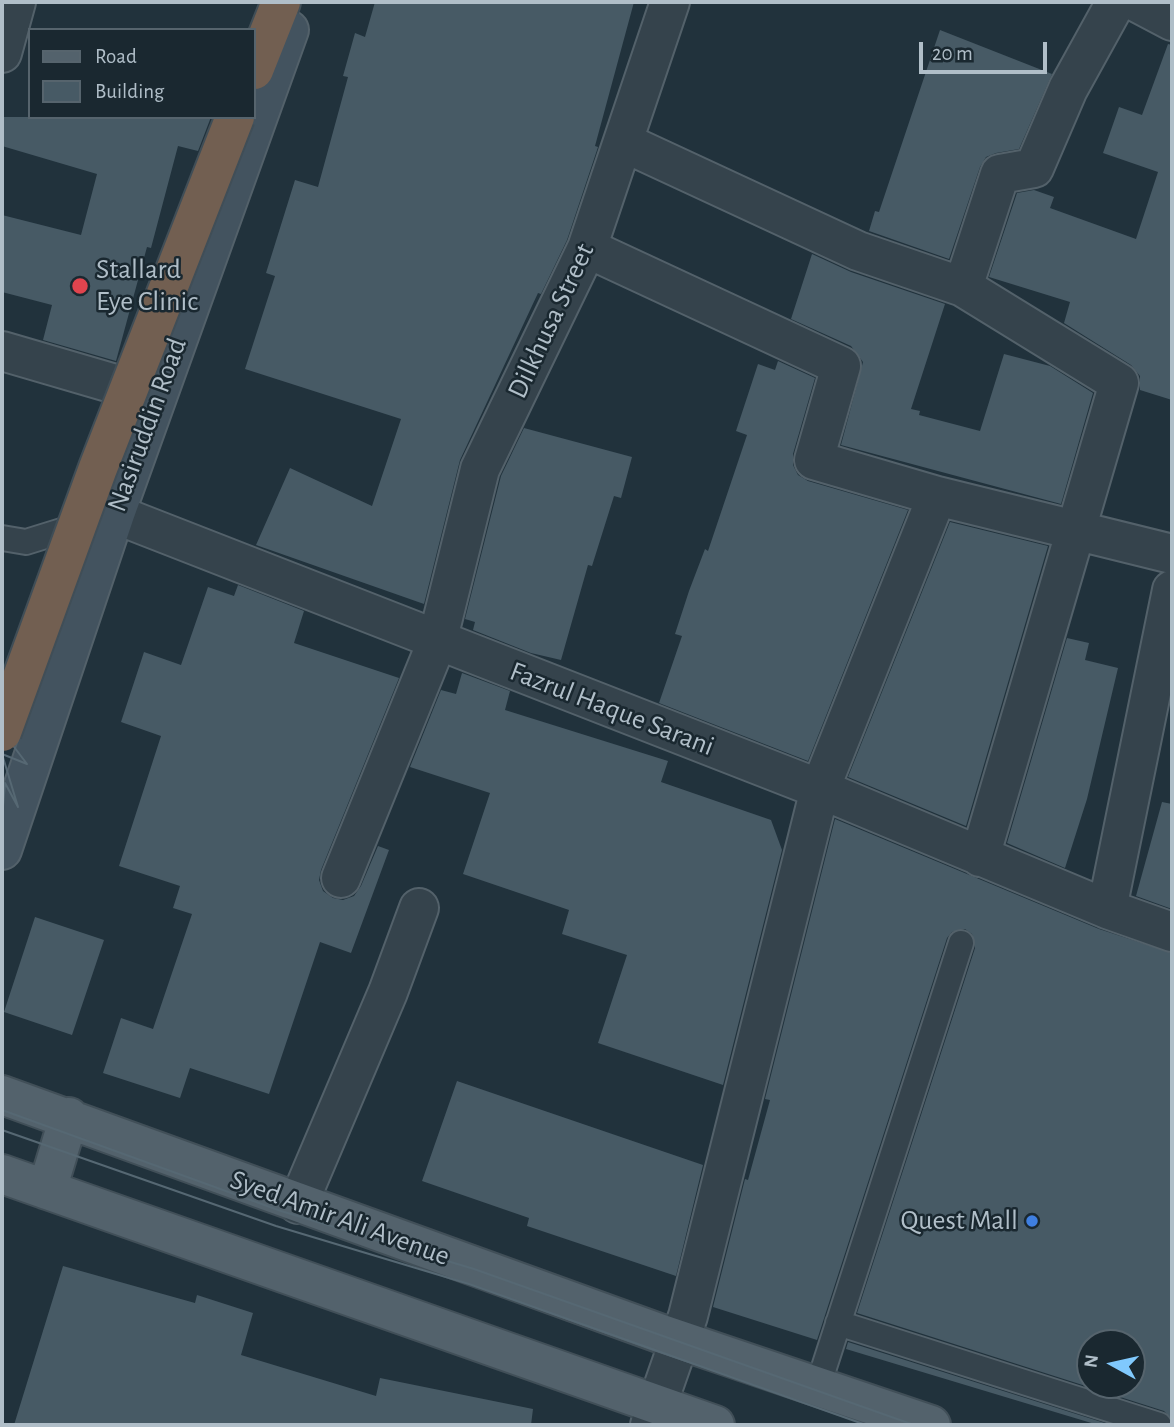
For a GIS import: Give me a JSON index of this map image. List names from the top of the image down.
{
  "streets": {
    "main road": ["Nasiruddin Road", "Syed Amir Ali Avenue"],
    "street": ["Dilkhusa Street", "Fazrul Haque Sarani"]
  },
  "crossings": [
    ["Dilkhusa Street", "Fazrul Haque Sarani"],
    ["Nasiruddin Road", "Fazrul Haque Sarani"]
  ],
  "places": ["Stallard Eye Clinic", "Quest Mall"],
  "legend": ["Road", "Building"],
  "scale_bar": "20 m",
  "north": "left"
}
